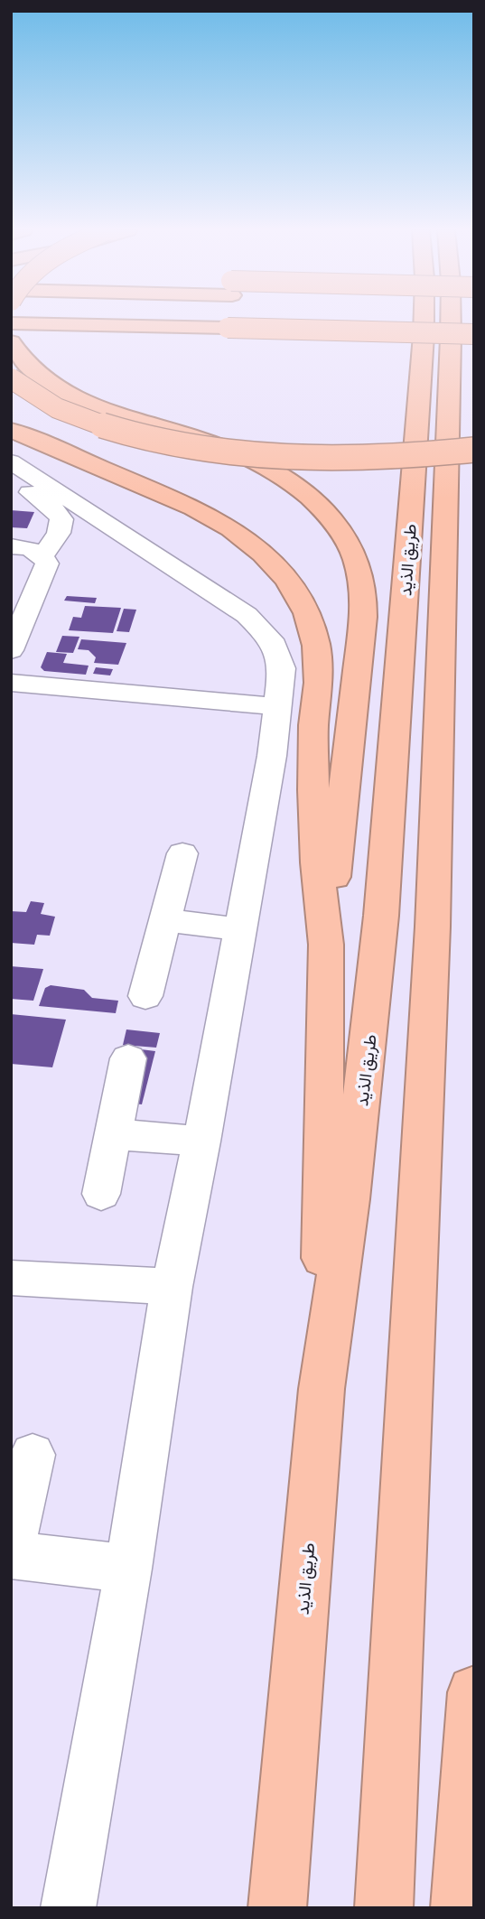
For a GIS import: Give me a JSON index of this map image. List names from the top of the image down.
{
  "streets": {
    "highway": ["طريق الذيد"]
  }
}
